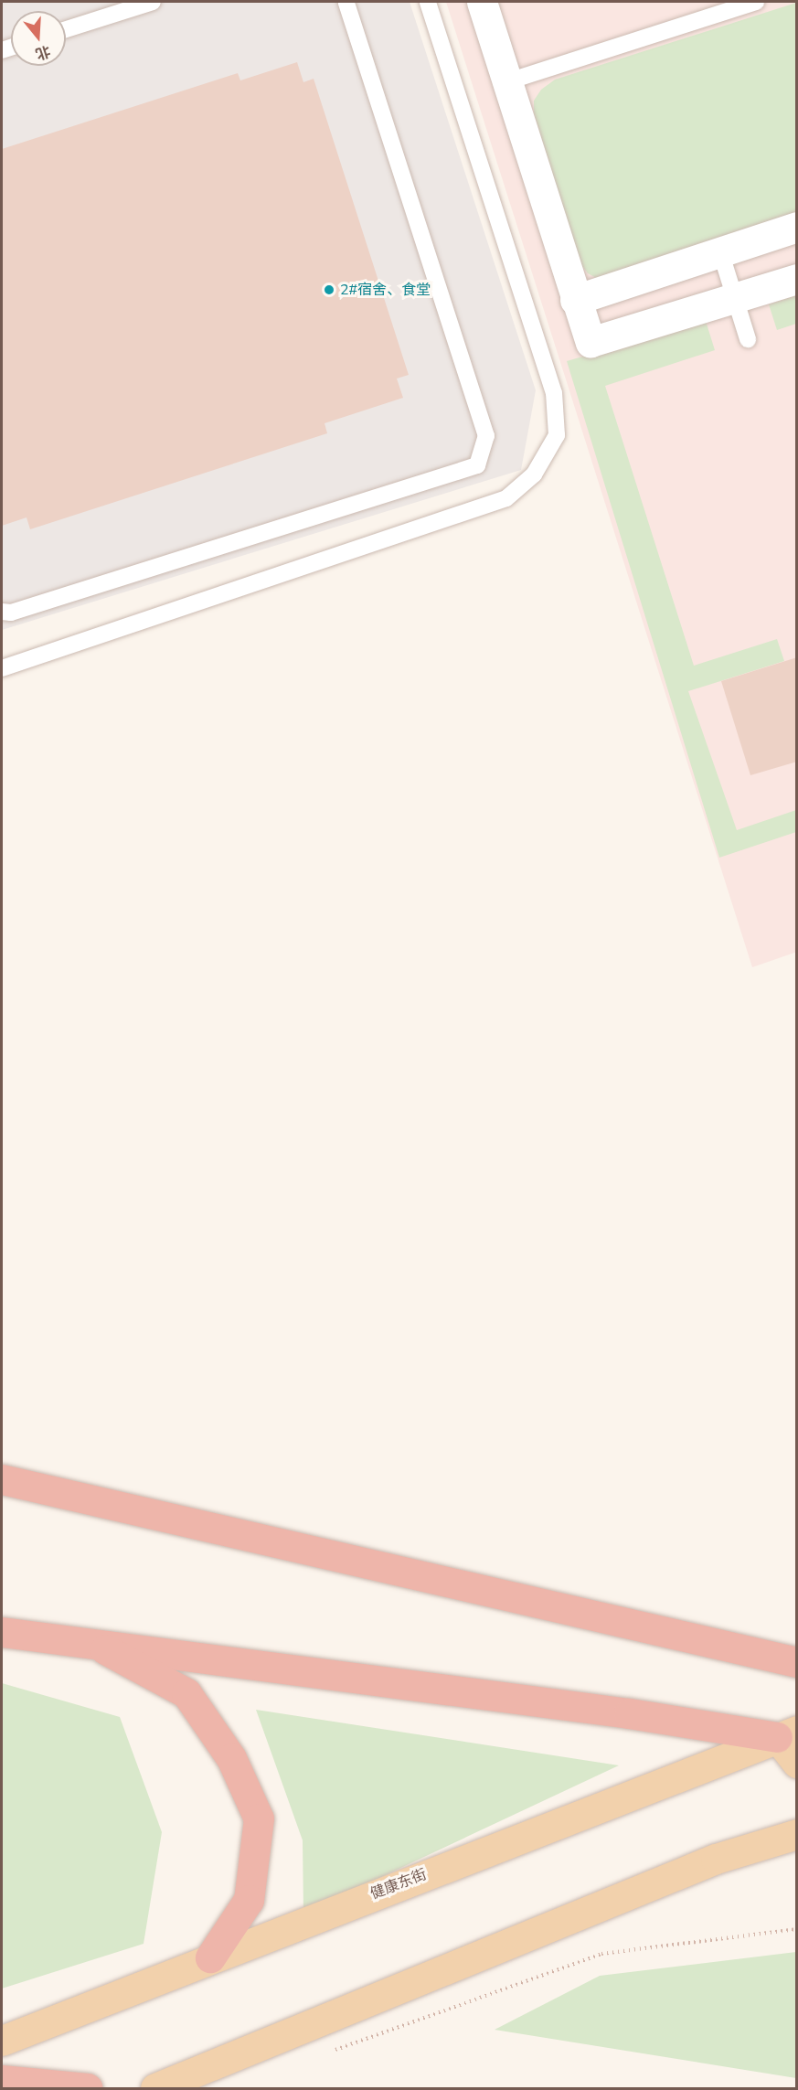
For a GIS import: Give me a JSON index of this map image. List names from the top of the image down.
{
  "streets": {
    "main road": ["健康东街"]
  },
  "places": ["2#宿舍、食堂"],
  "north": "bottom"
}
